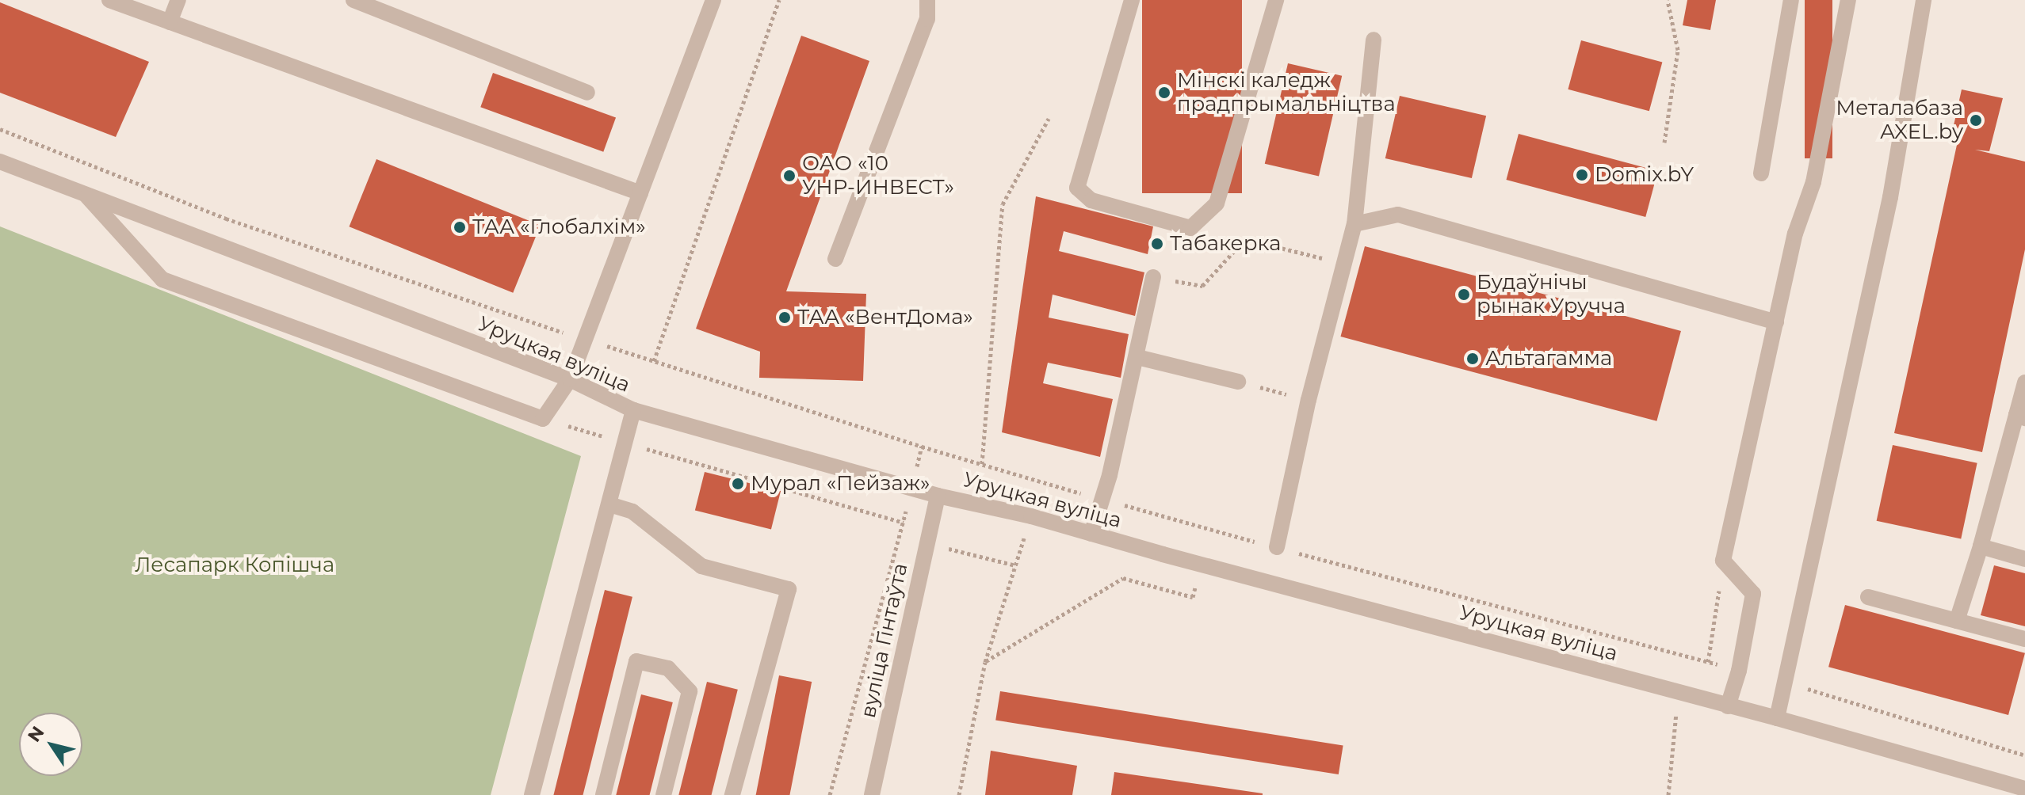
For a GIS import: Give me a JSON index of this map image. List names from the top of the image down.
{
  "streets": {
    "street": ["Уруцкая вуліца", "вуліца Гінтаўта"]
  },
  "crossings": [
    ["Уруцкая вуліца", "вуліца Гінтаўта"]
  ],
  "parks": ["Лесапарк Копішча"],
  "places": [
    "Мінскі каледж прадпрымальніцтва",
    "Металабаза AXEL.by",
    "Domix.bY",
    "ОАО «10 УНР-ИНВЕСТ»",
    "ТАА «Глобалхім»",
    "Табакерка",
    "Будаўнічы рынак Уручча",
    "ТАА «ВентДома»",
    "Альтагамма",
    "Мурал «Пейзаж»"
  ],
  "north": "top left"
}
